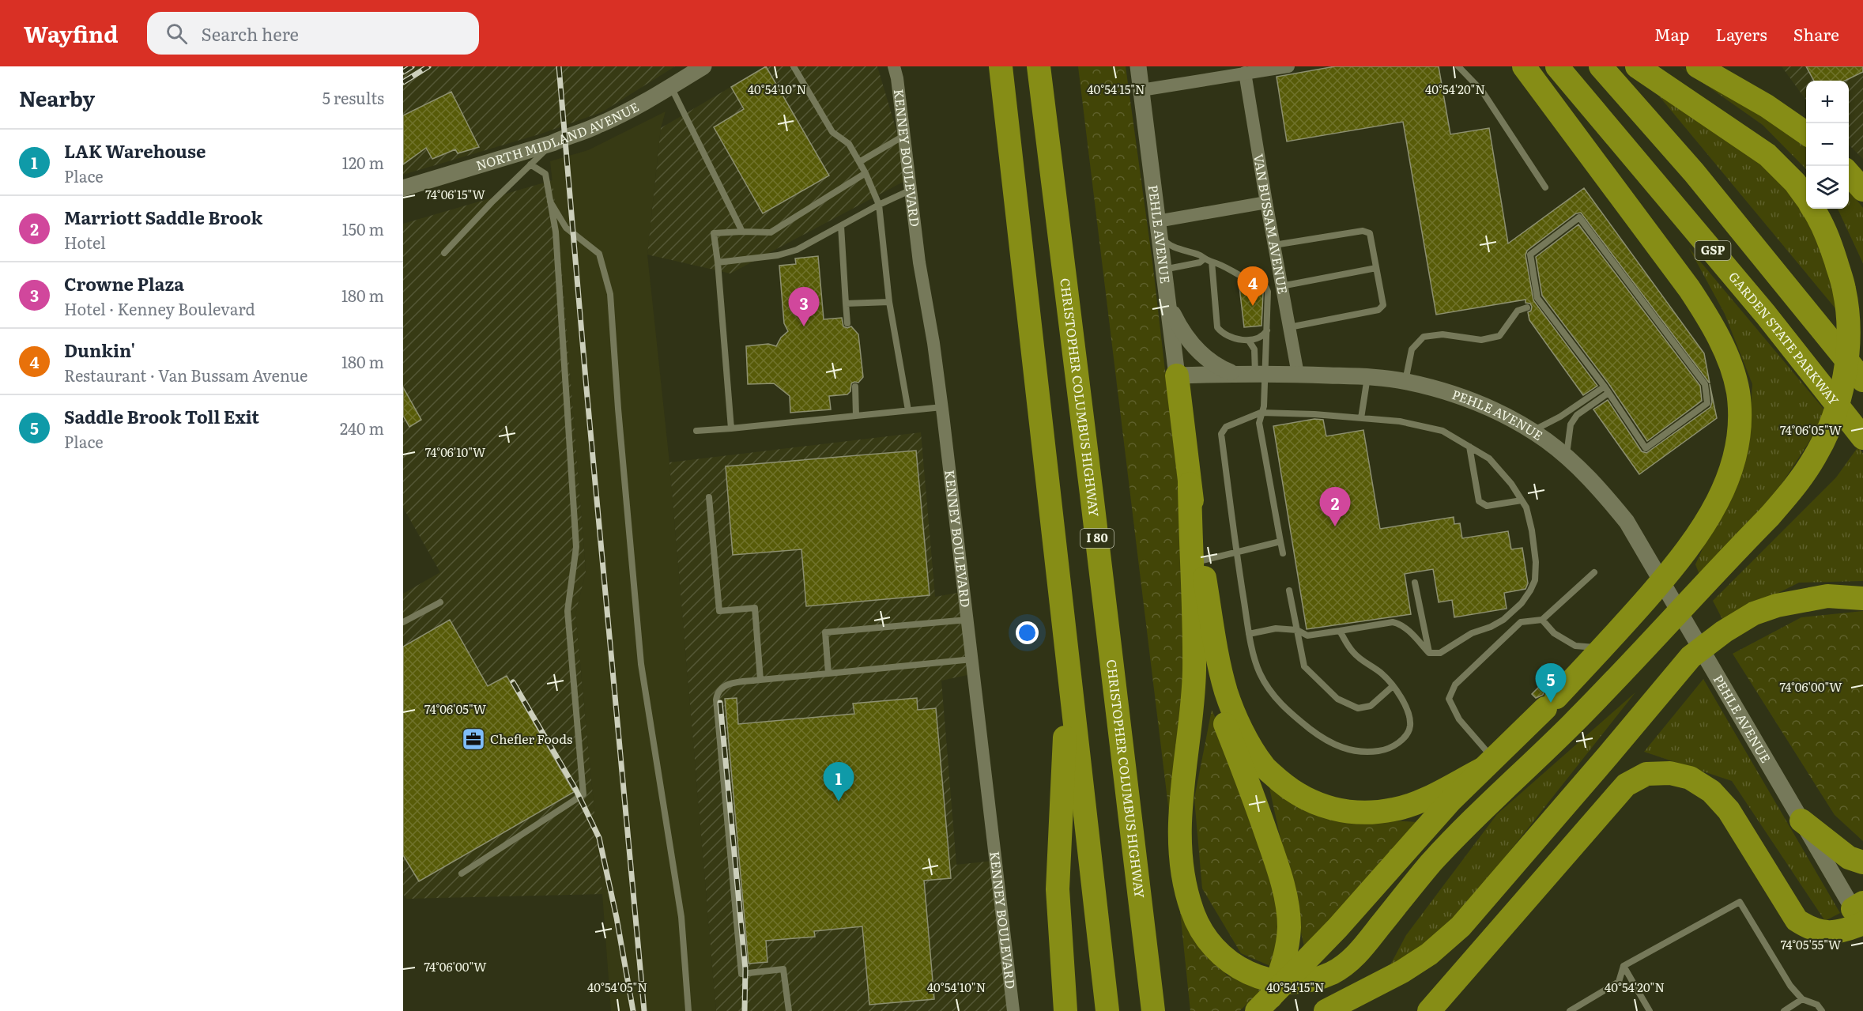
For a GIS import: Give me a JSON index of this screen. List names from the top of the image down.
{
  "streets": {
    "highway": [
      "GSP",
      "GARDEN STATE PARKWAY",
      "CHRISTOPHER COLUMBUS HIGHWAY",
      "I 80"
    ],
    "street": [
      "NORTH MIDLAND AVENUE",
      "KENNEY BOULEVARD",
      "VAN BUSSAM AVENUE",
      "PEHLE AVENUE"
    ]
  },
  "crossings": [
    ["VAN BUSSAM AVENUE", "PEHLE AVENUE"]
  ],
  "places": {
    "office": ["Chefler Foods"]
  },
  "page": {
    "header": "Wayfind",
    "search": "Search here",
    "nav": ["Map", "Layers", "Share"],
    "heading": ["Nearby", "5 results"],
    "map_buttons": ["+", "−"],
    "list": [
      {
        "mark": "1",
        "name": "LAK Warehouse",
        "note": "Place",
        "value": "120 m"
      },
      {
        "mark": "2",
        "name": "Marriott Saddle Brook",
        "note": "Hotel",
        "value": "150 m"
      },
      {
        "mark": "3",
        "name": "Crowne Plaza",
        "note": "Hotel · Kenney Boulevard",
        "value": "180 m"
      },
      {
        "mark": "4",
        "name": "Dunkin'",
        "note": "Restaurant · Van Bussam Avenue",
        "value": "180 m"
      },
      {
        "mark": "5",
        "name": "Saddle Brook Toll Exit",
        "note": "Place",
        "value": "240 m"
      }
    ],
    "pins": [
      "4",
      "3",
      "2",
      "5",
      "1"
    ]
  },
  "coordinates": [
    "40°54'10\"N",
    "40°54'15\"N",
    "40°54'20\"N",
    "74°06'15\"W",
    "74°06'05\"W",
    "74°06'10\"W",
    "74°06'00\"W",
    "74°05'55\"W",
    "40°54'05\"N"
  ]
}
